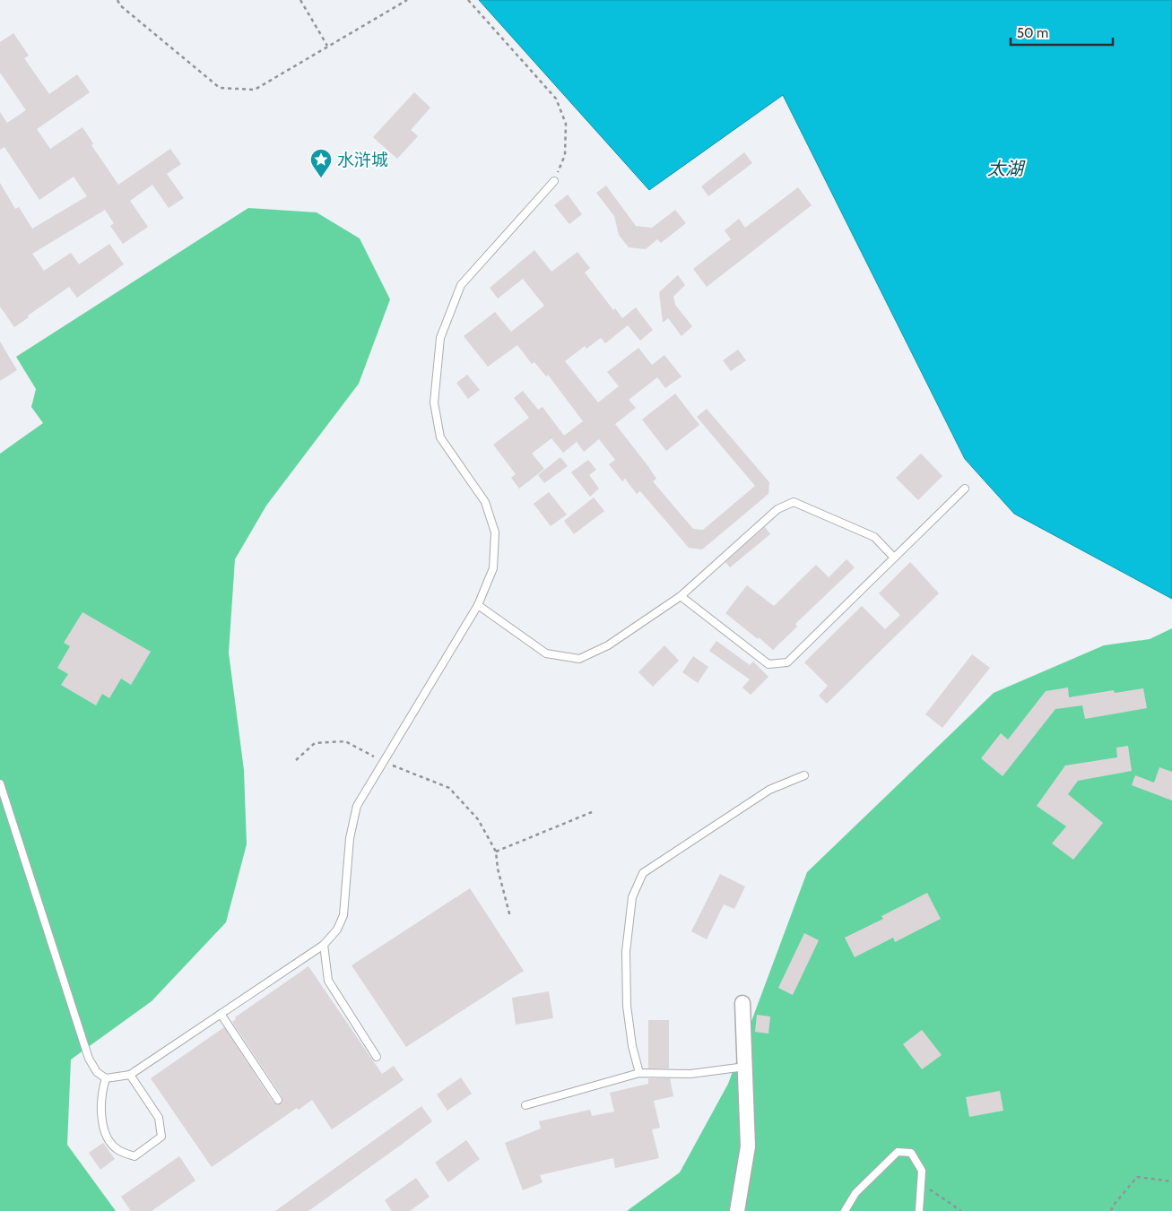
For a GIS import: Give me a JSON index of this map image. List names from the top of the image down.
{
  "water": ["太湖"],
  "places": {
    "place": ["水浒城"]
  },
  "scale_bar": "50 m"
}
